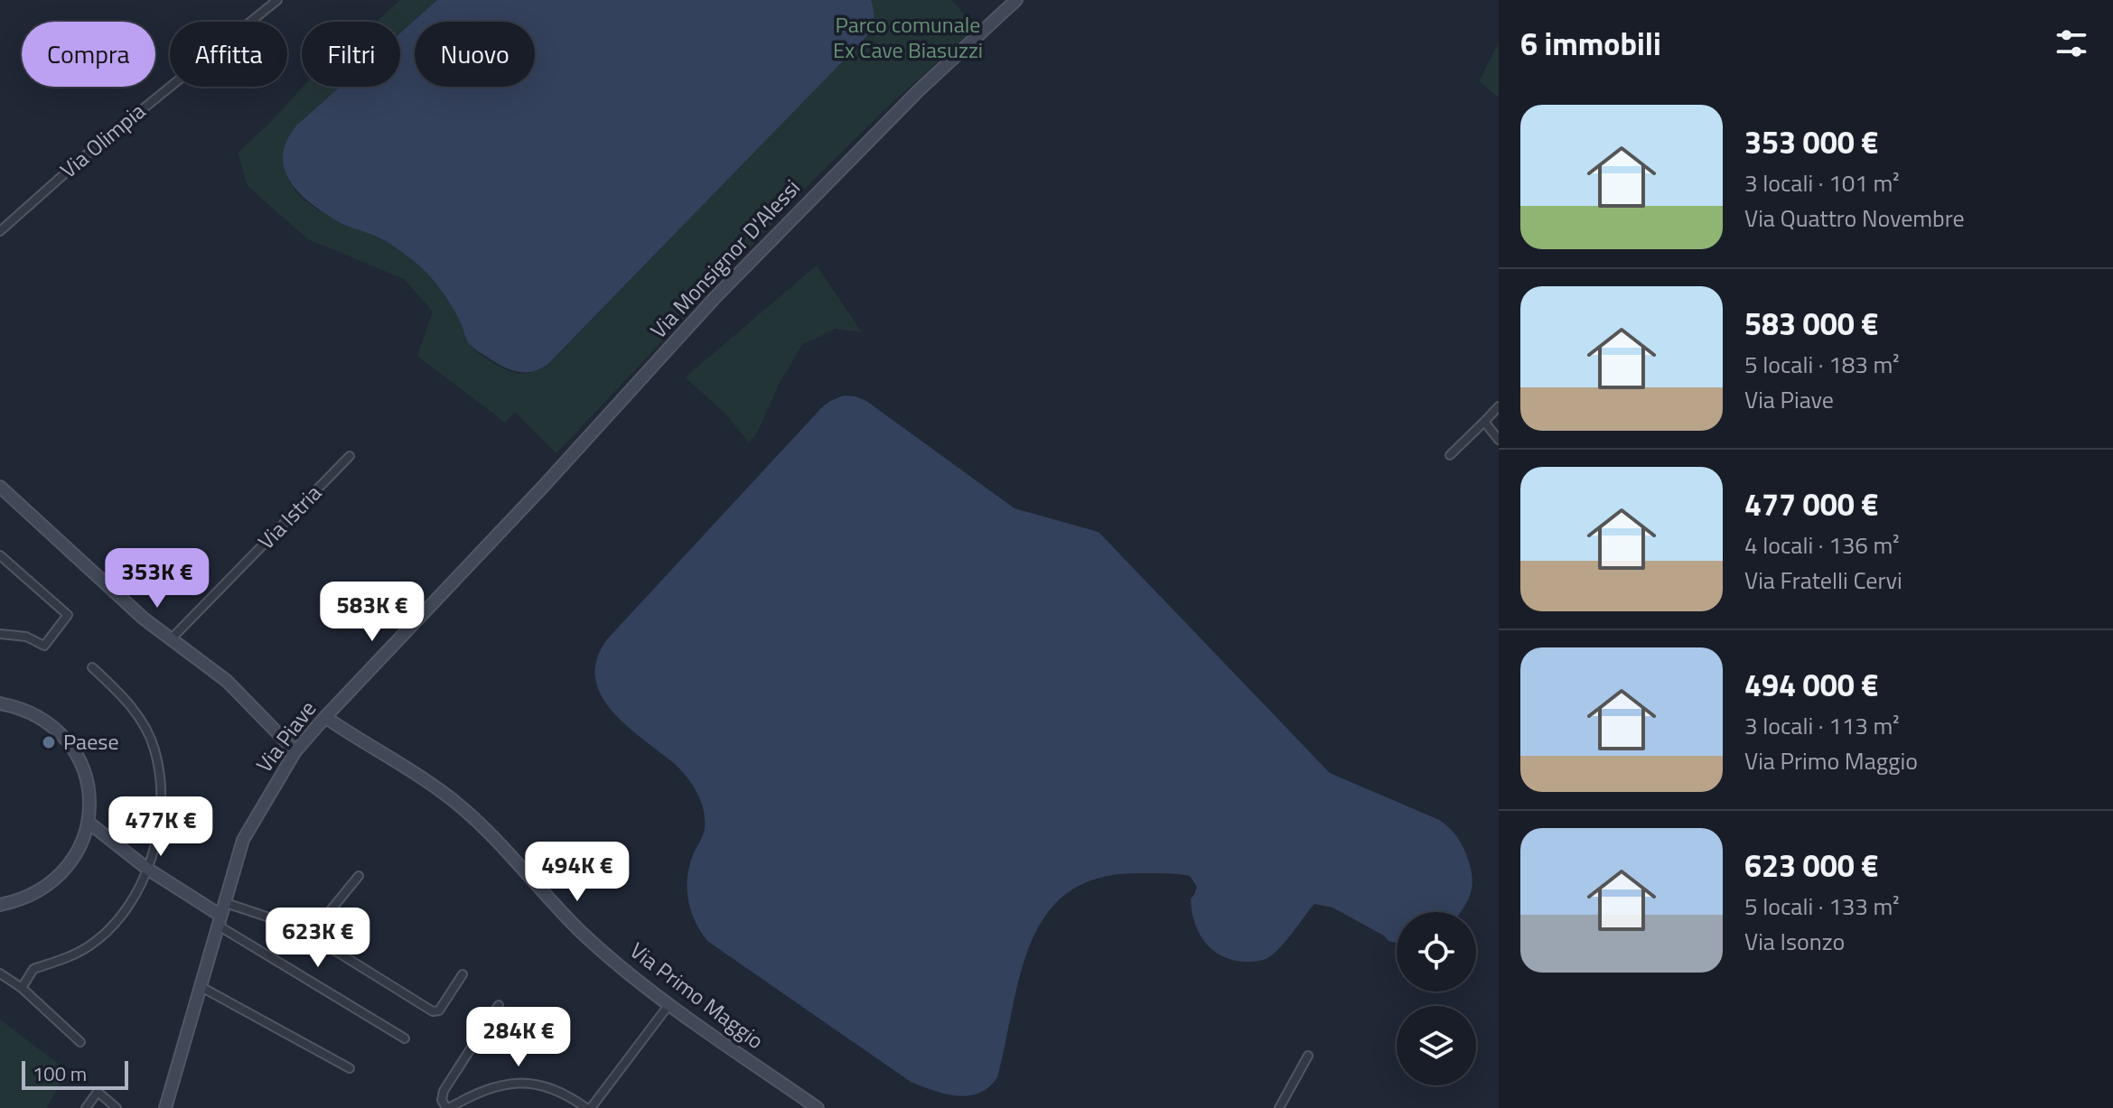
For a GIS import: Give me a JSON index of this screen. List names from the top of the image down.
{
  "streets": {
    "main road": ["Via Monsignor D'Alessi", "Via Piave", "Via Primo Maggio"],
    "street": ["Via Olimpia", "Via Istria"]
  },
  "crossings": [
    ["Via Monsignor D'Alessi", "Via Piave"],
    ["Via Piave", "Via Primo Maggio"]
  ],
  "parks": ["Parco comunale Ex Cave Biasuzzi"],
  "places": ["Paese"],
  "scale_bar": "100 m",
  "page": {
    "heading": "6 immobili",
    "chip": [
      "Compra",
      "Affitta",
      "Filtri",
      "Nuovo"
    ],
    "list": [
      {
        "name": "353 000 €",
        "note": "3 locali · 101 m² · Via Quattro Novembre"
      },
      {
        "name": "583 000 €",
        "note": "5 locali · 183 m² · Via Piave"
      },
      {
        "name": "477 000 €",
        "note": "4 locali · 136 m² · Via Fratelli Cervi"
      },
      {
        "name": "494 000 €",
        "note": "3 locali · 113 m² · Via Primo Maggio"
      },
      {
        "name": "623 000 €",
        "note": "5 locali · 133 m² · Via Isonzo"
      }
    ],
    "price": [
      "353K €",
      "583K €",
      "477K €",
      "494K €",
      "623K €",
      "284K €"
    ],
    "scale": "100 m"
  }
}
